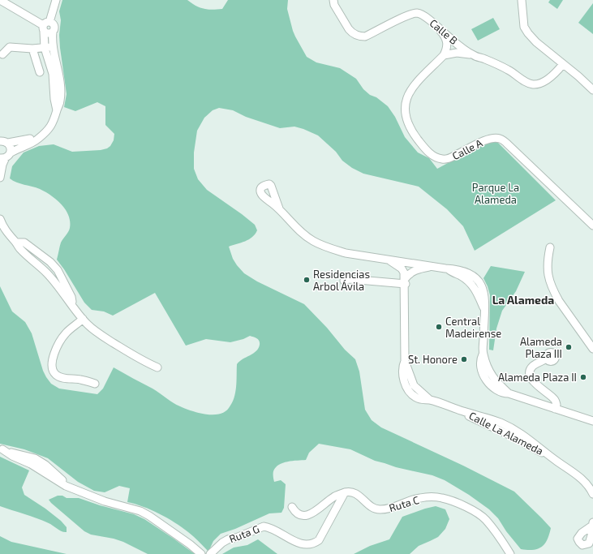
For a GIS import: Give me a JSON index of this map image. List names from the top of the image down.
{
  "streets": {
    "street": [
      "Calle B",
      "Calle A",
      "Calle La Alameda",
      "Ruta C",
      "Ruta G"
    ]
  },
  "crossings": [
    ["Ruta C", "Ruta G"]
  ],
  "districts": ["La Alameda"],
  "parks": ["Parque La Alameda"],
  "places": [
    "Residencias Arbol Ávila",
    "Central Madeirense",
    "Alameda Plaza III",
    "St. Honore",
    "Alameda Plaza II"
  ]
}
